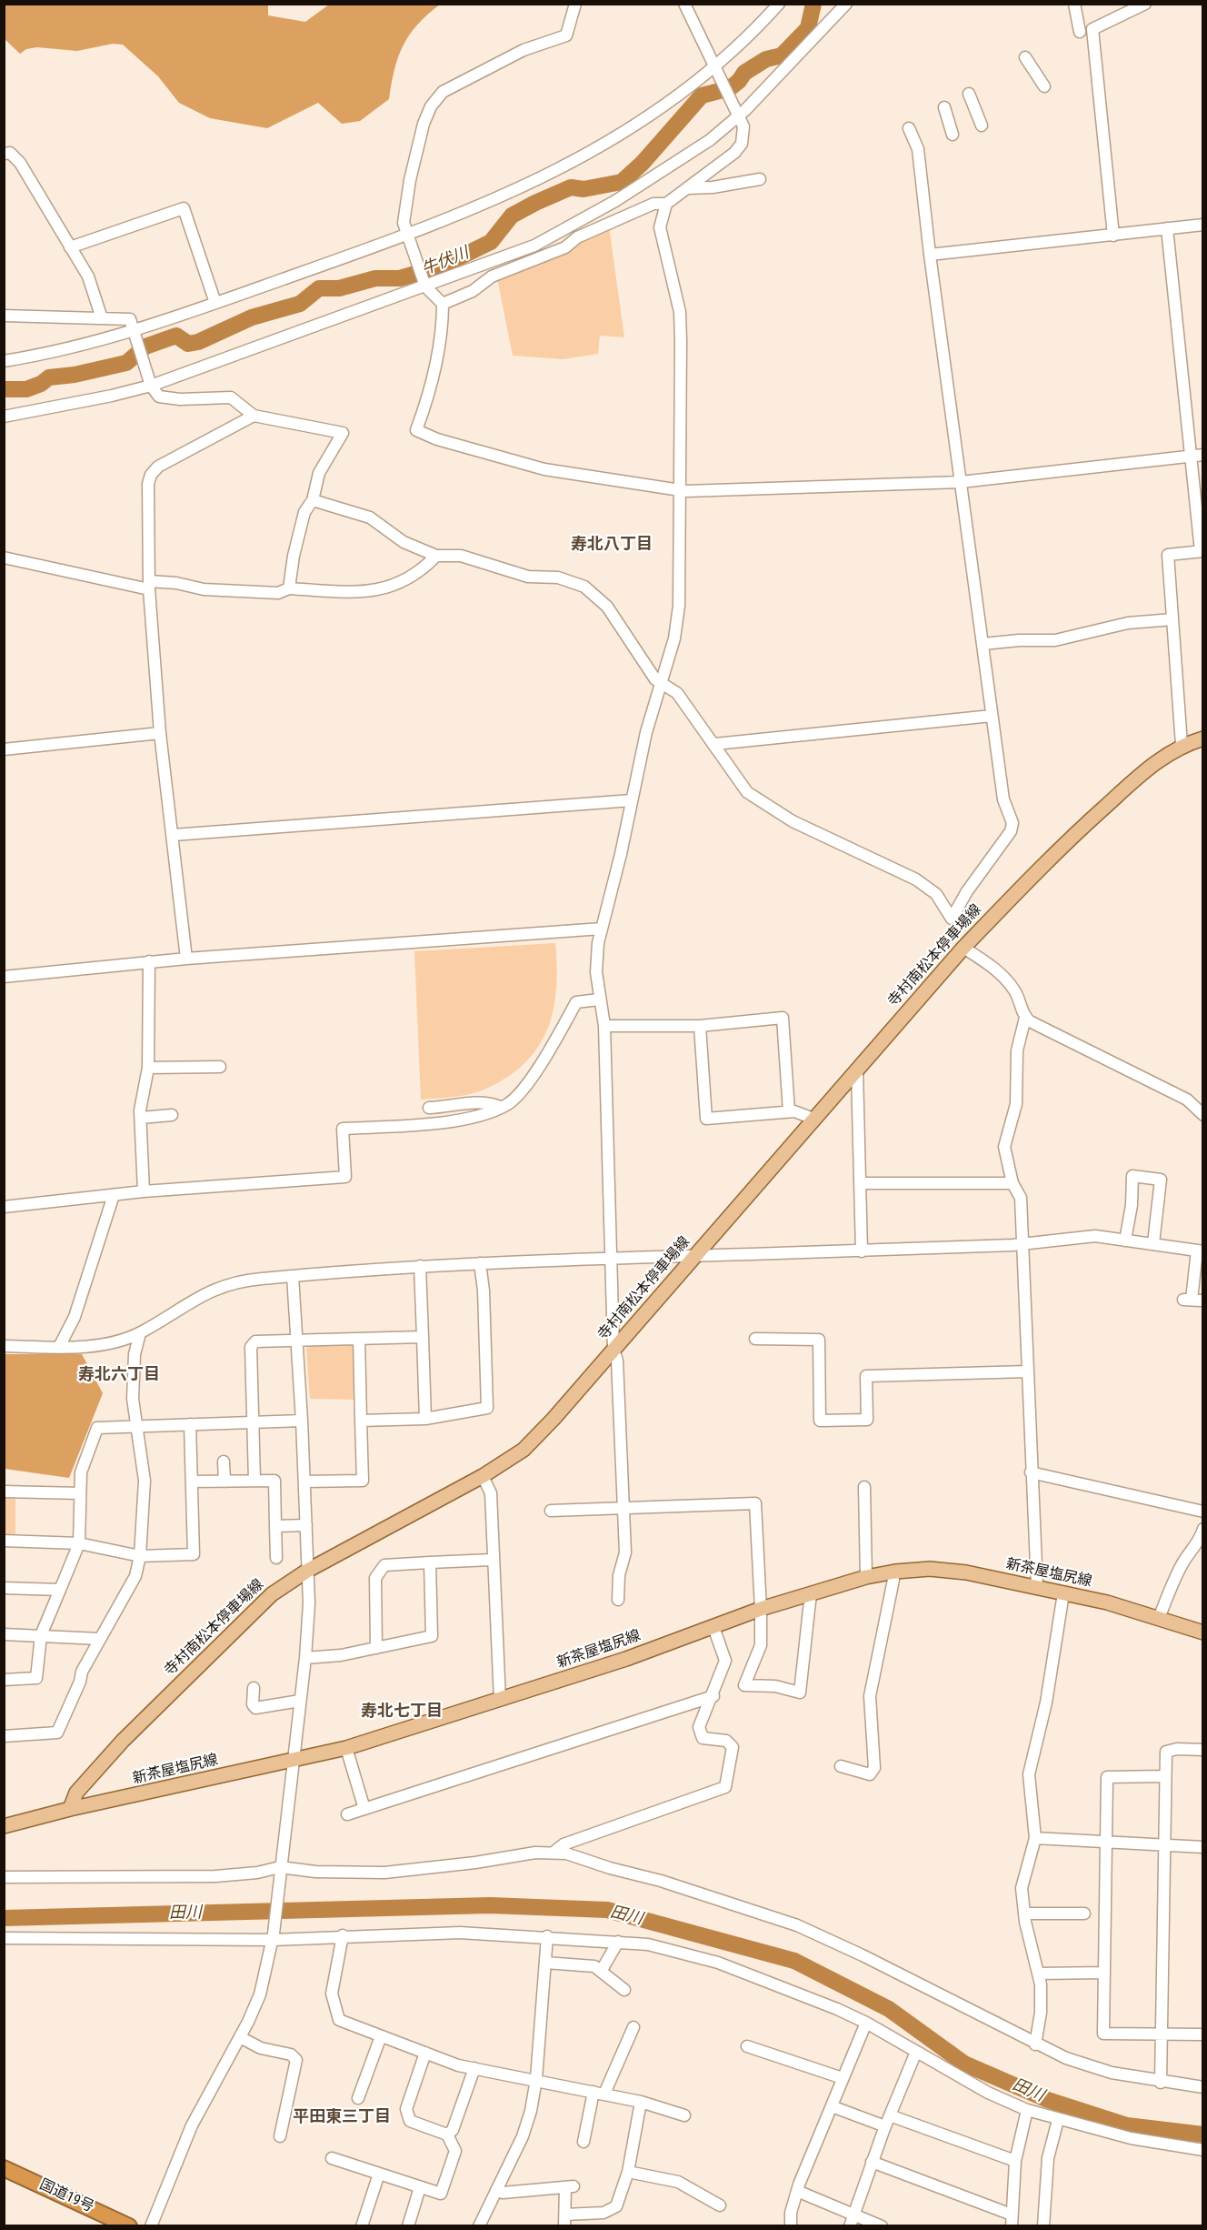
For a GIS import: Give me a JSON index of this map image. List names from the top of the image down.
{
  "streets": {
    "highway": ["国道19号"],
    "main road": ["寺村南松本停車場線", "新茶屋塩尻線"]
  },
  "crossings": [
    ["寺村南松本停車場線", "新茶屋塩尻線"]
  ],
  "districts": [
    "寿北八丁目",
    "寿北六丁目",
    "寿北七丁目",
    "平田東三丁目"
  ],
  "water": ["牛伏川", "田川"]
}
